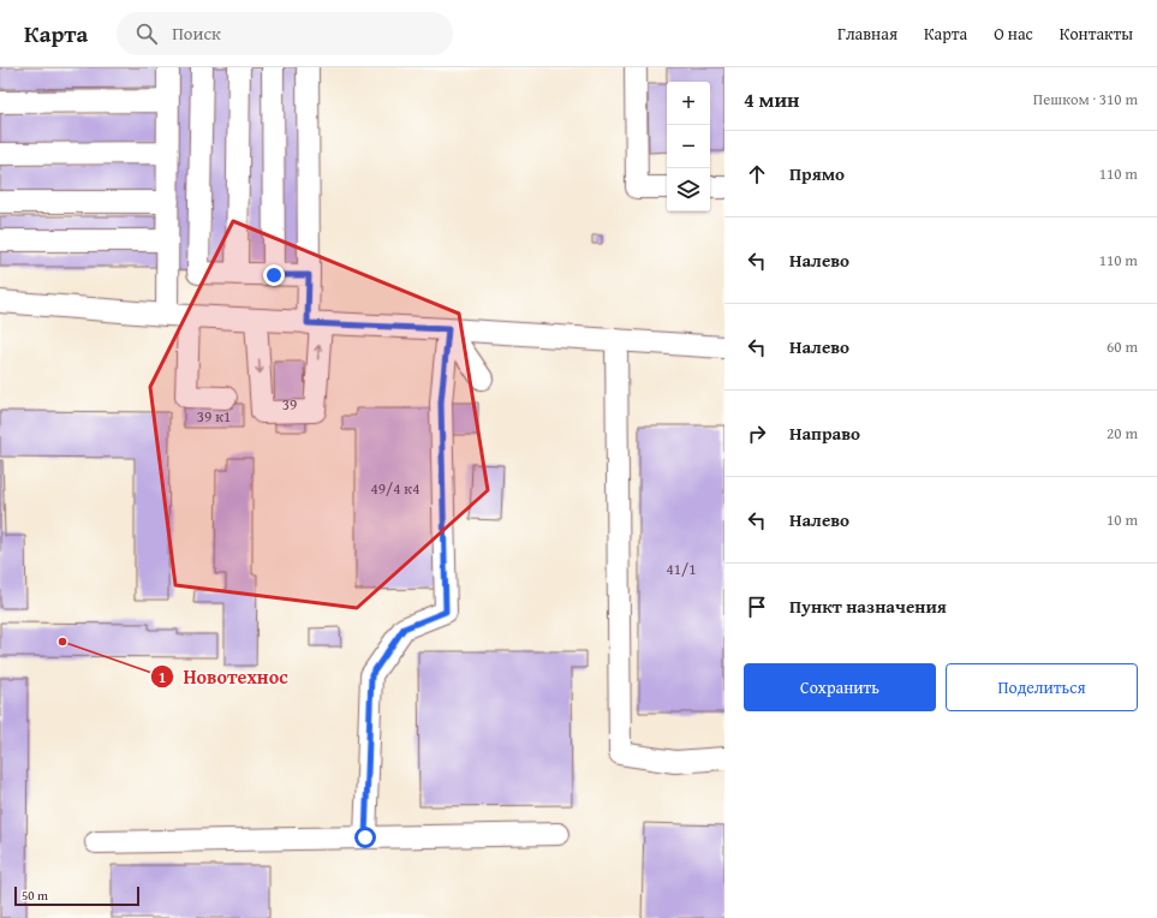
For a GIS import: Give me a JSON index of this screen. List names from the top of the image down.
{
  "places": ["Новотехнос"],
  "house_numbers": [
    "39",
    "39 к1",
    "49/4 к4",
    "41/1"
  ],
  "scale_bar": "50 m",
  "page": {
    "header": "Карта",
    "search": "Поиск",
    "nav": [
      "Главная",
      "Карта",
      "О нас",
      "Контакты"
    ],
    "heading": ["4 мин", "Пешком · 310 m"],
    "map_buttons": ["+", "−"],
    "list": [
      ["Прямо", "110 m"],
      ["Налево", "110 m"],
      ["Налево", "60 m"],
      ["Направо", "20 m"],
      ["Налево", "10 m"],
      "Пункт назначения"
    ],
    "buttons": ["Сохранить", "Поделиться"],
    "scale": "50 m"
  }
}
